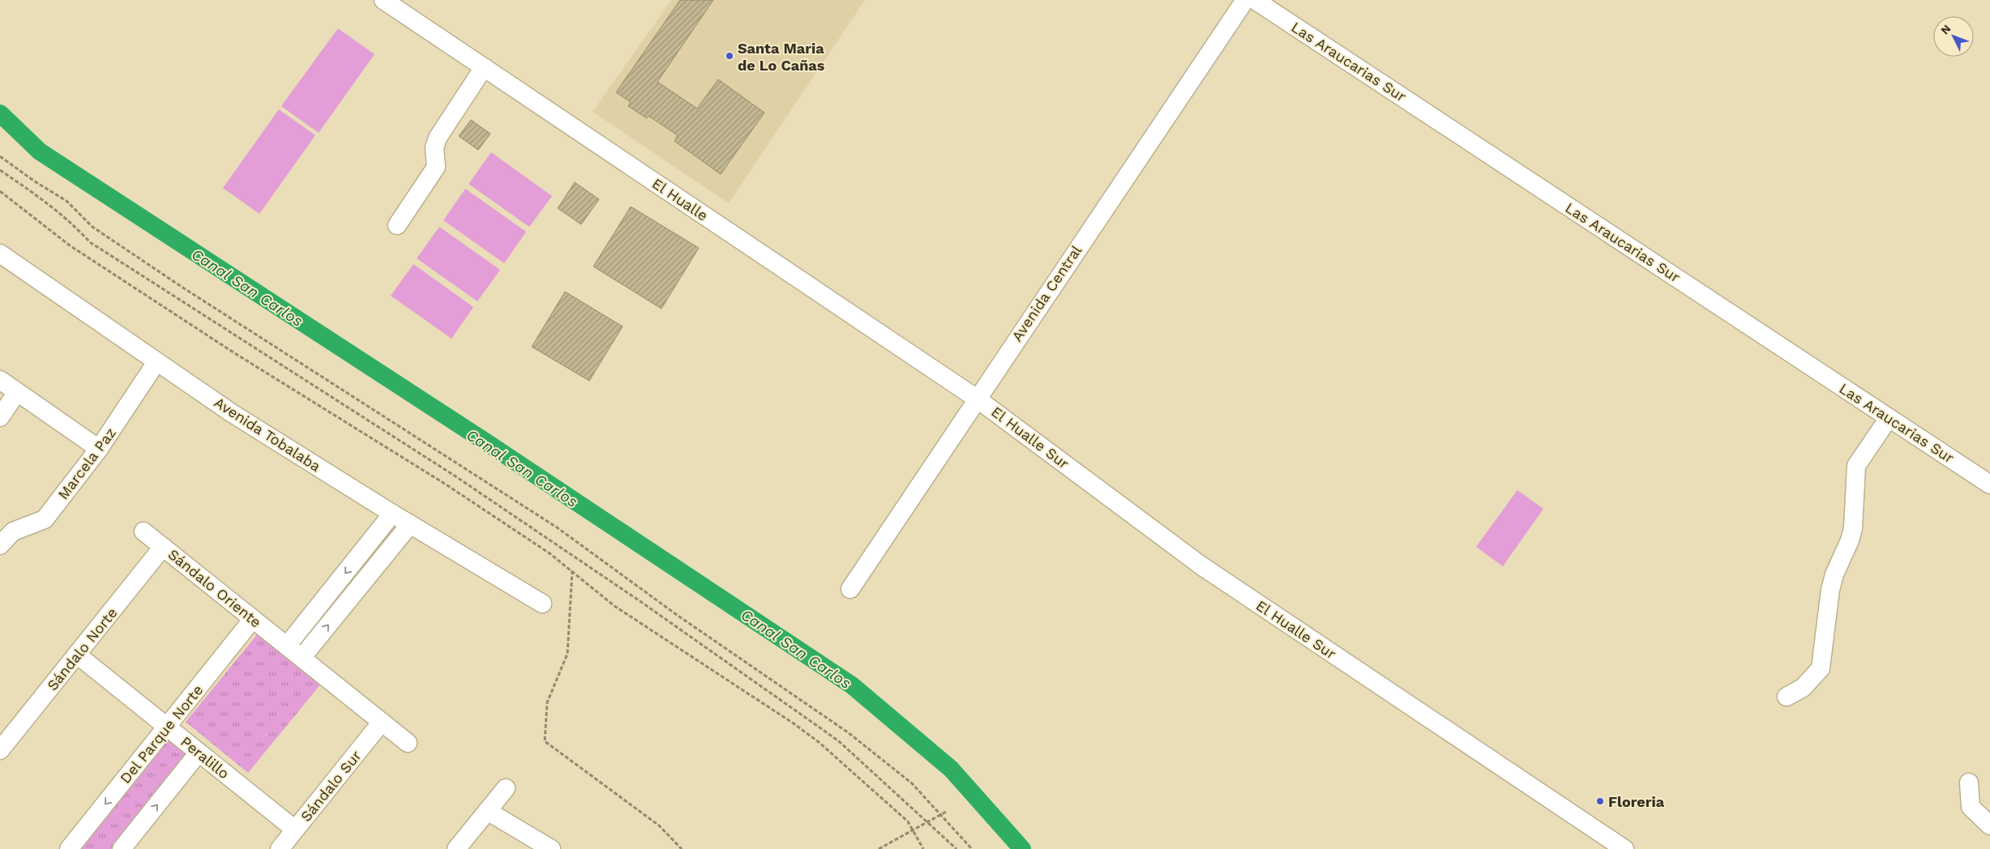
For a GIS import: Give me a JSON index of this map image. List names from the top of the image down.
{
  "streets": {
    "street": [
      "Las Araucarias Sur",
      "El Hualle",
      "Avenida Central",
      "Avenida Tobalaba",
      "El Hualle Sur",
      "Marcela Paz",
      "Sándalo Oriente",
      "Sándalo Norte",
      "Del Parque Norte",
      "Peralillo",
      "Sándalo Sur"
    ]
  },
  "crossings": [
    ["El Hualle", "Avenida Central"],
    ["El Hualle", "El Hualle Sur"],
    ["Avenida Central", "El Hualle Sur"],
    ["Avenida Tobalaba", "Marcela Paz"],
    ["Sándalo Oriente", "Sándalo Norte"],
    ["Sándalo Oriente", "Del Parque Norte"],
    ["Sándalo Oriente", "Sándalo Sur"],
    ["Sándalo Norte", "Peralillo"],
    ["Del Parque Norte", "Peralillo"],
    ["Peralillo", "Sándalo Sur"]
  ],
  "water": ["Canal San Carlos"],
  "places": ["Santa Maria de Lo Cañas", "Floreria"],
  "north": "top left"
}
